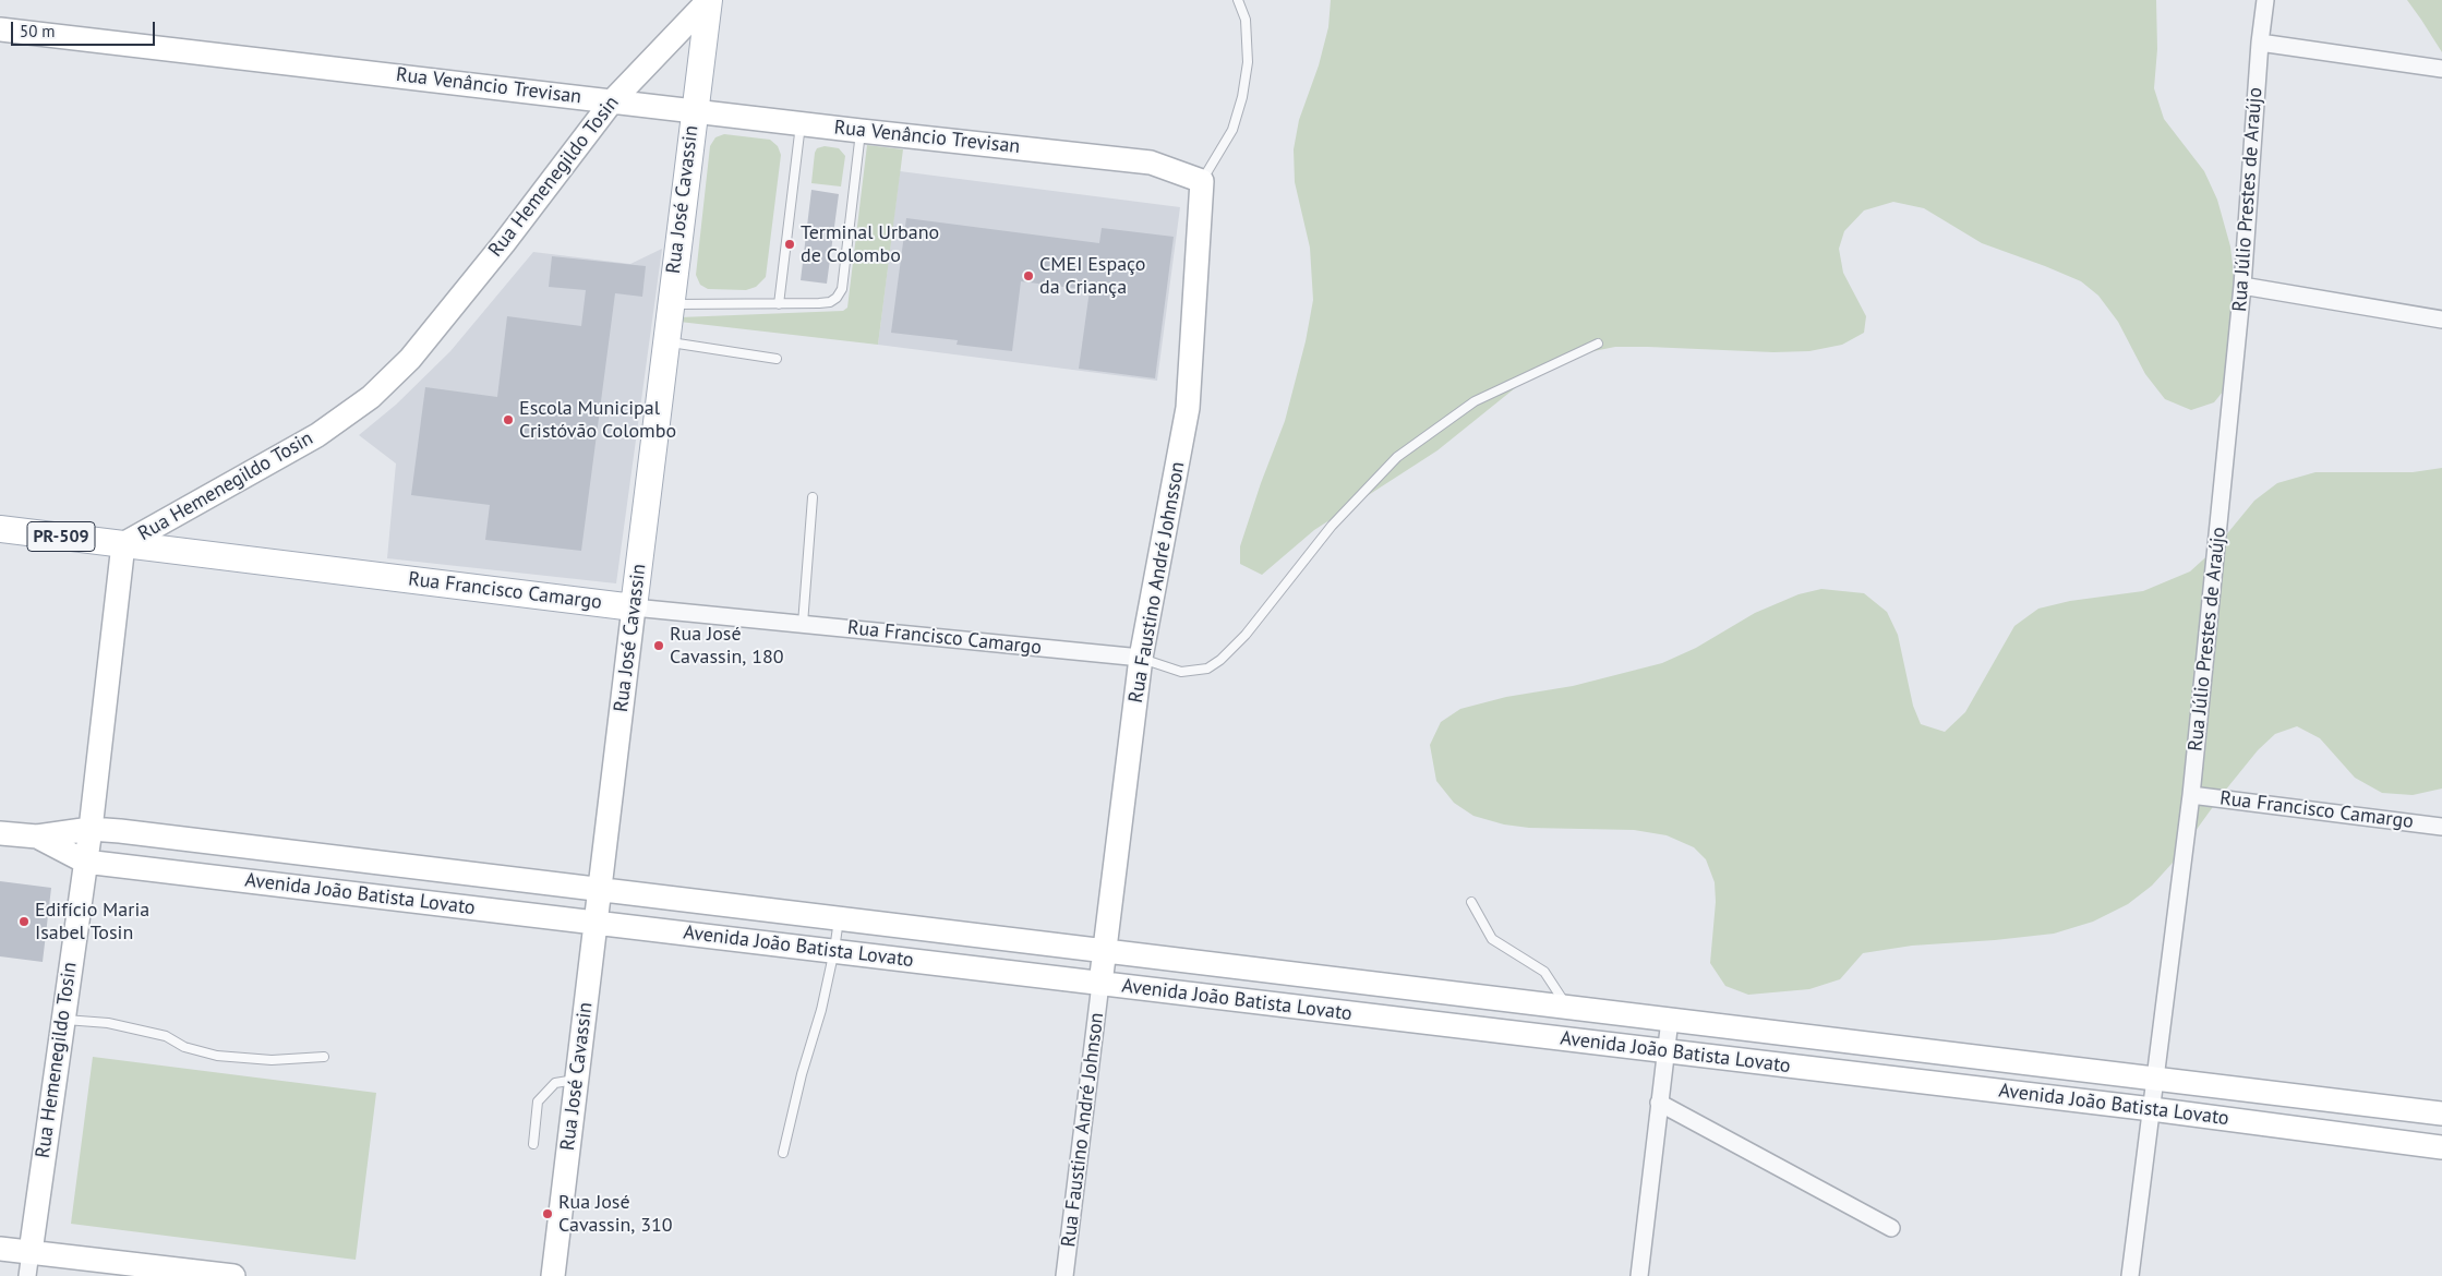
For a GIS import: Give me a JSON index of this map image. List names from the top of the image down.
{
  "streets": {
    "main road": ["Rua José Cavassin", "PR-509", "Rua Francisco Camargo"],
    "street": [
      "Rua Venâncio Trevisan",
      "Rua Hemenegildo Tosin",
      "Rua Júlio Prestes de Araújo",
      "Rua Faustino André Johnsson",
      "Avenida João Batista Lovato",
      "Rua Faustino André Johnson"
    ]
  },
  "crossings": [
    ["Rua Venâncio Trevisan", "Rua Hemenegildo Tosin"],
    ["Rua Venâncio Trevisan", "Rua José Cavassin"],
    ["Rua Venâncio Trevisan", "Rua Faustino André Johnsson"],
    ["Rua Hemenegildo Tosin", "Rua José Cavassin"],
    ["Rua Hemenegildo Tosin", "Rua Francisco Camargo"],
    ["Rua Hemenegildo Tosin", "Avenida João Batista Lovato"],
    ["Rua José Cavassin", "Rua Francisco Camargo"],
    ["Rua José Cavassin", "Avenida João Batista Lovato"],
    ["Rua Júlio Prestes de Araújo", "Rua Francisco Camargo"],
    ["Rua Júlio Prestes de Araújo", "Avenida João Batista Lovato"],
    ["Rua Faustino André Johnsson", "Rua Francisco Camargo"],
    ["Rua Faustino André Johnsson", "Avenida João Batista Lovato"],
    ["Rua Faustino André Johnsson", "Rua Faustino André Johnson"],
    ["Avenida João Batista Lovato", "Rua Faustino André Johnson"]
  ],
  "places": [
    "Terminal Urbano de Colombo",
    "CMEI Espaço da Criança",
    "Escola Municipal Cristóvão Colombo",
    "Rua José Cavassin, 180",
    "Edifício Maria Isabel Tosin",
    "Rua José Cavassin, 310"
  ],
  "scale_bar": "50 m"
}
